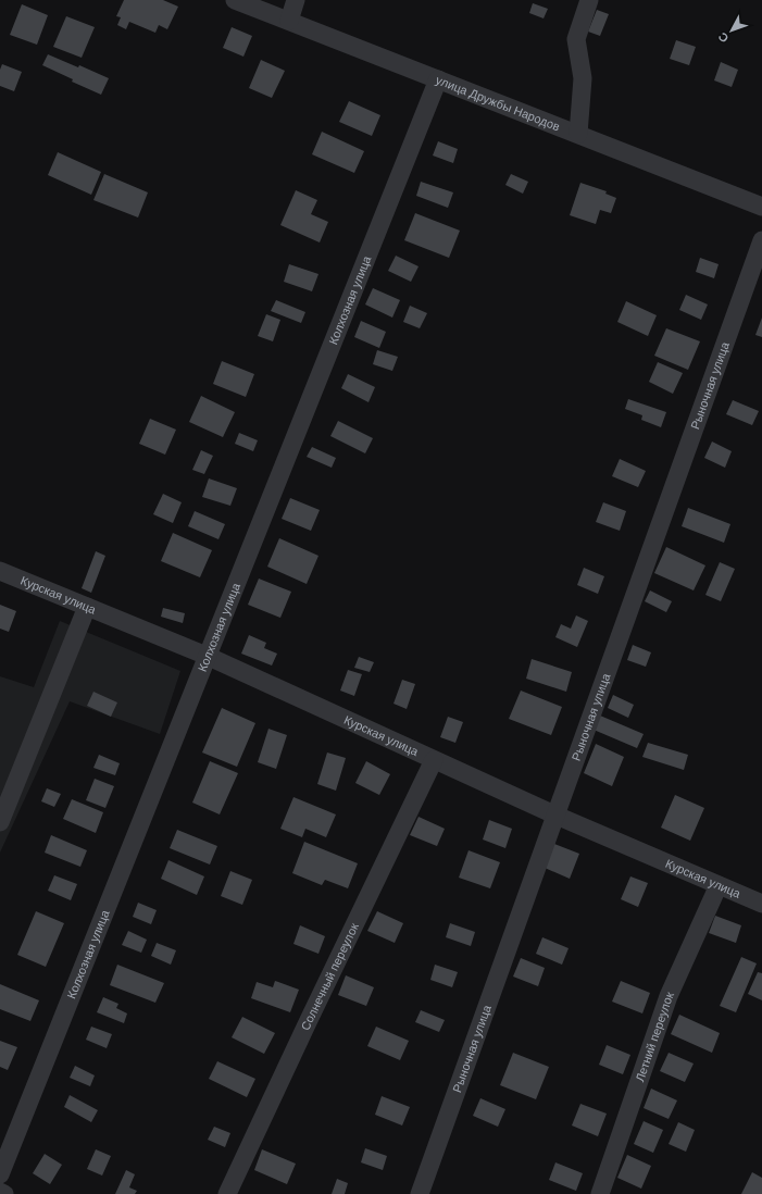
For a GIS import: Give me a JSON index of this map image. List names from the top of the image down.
{
  "streets": {
    "street": [
      "улица Дружбы Народов",
      "Колхозная улица",
      "Рыночная улица",
      "Курская улица",
      "Солнечный переулок",
      "Летний переулок"
    ]
  },
  "crossings": [
    ["улица Дружбы Народов", "Колхозная улица"],
    ["Колхозная улица", "Курская улица"],
    ["Рыночная улица", "Курская улица"],
    ["Курская улица", "Солнечный переулок"],
    ["Курская улица", "Летний переулок"]
  ],
  "north": "bottom left"
}
